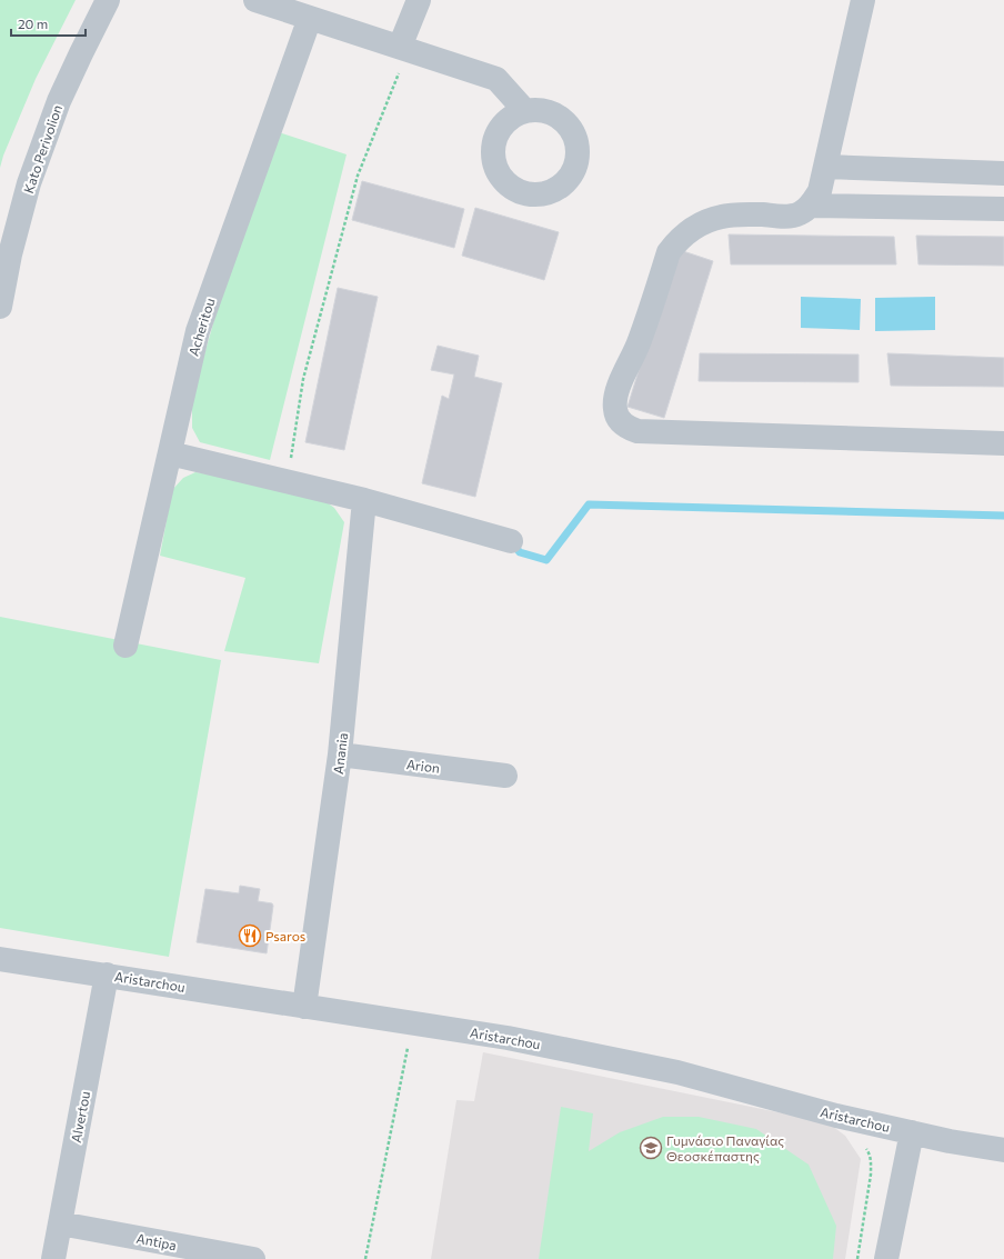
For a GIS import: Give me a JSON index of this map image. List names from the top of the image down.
{
  "streets": {
    "street": [
      "Kato Perivolion",
      "Acheritou",
      "Anania",
      "Arion",
      "Aristarchou",
      "Alvertou",
      "Antipa"
    ]
  },
  "crossings": [
    ["Anania", "Arion"],
    ["Anania", "Aristarchou"],
    ["Aristarchou", "Alvertou"],
    ["Alvertou", "Antipa"]
  ],
  "places": {
    "restaurant": ["Psaros"],
    "school or university": ["Γυμνάσιο Παναγίας Θεοσκέπαστης"]
  },
  "scale_bar": "20 m"
}
